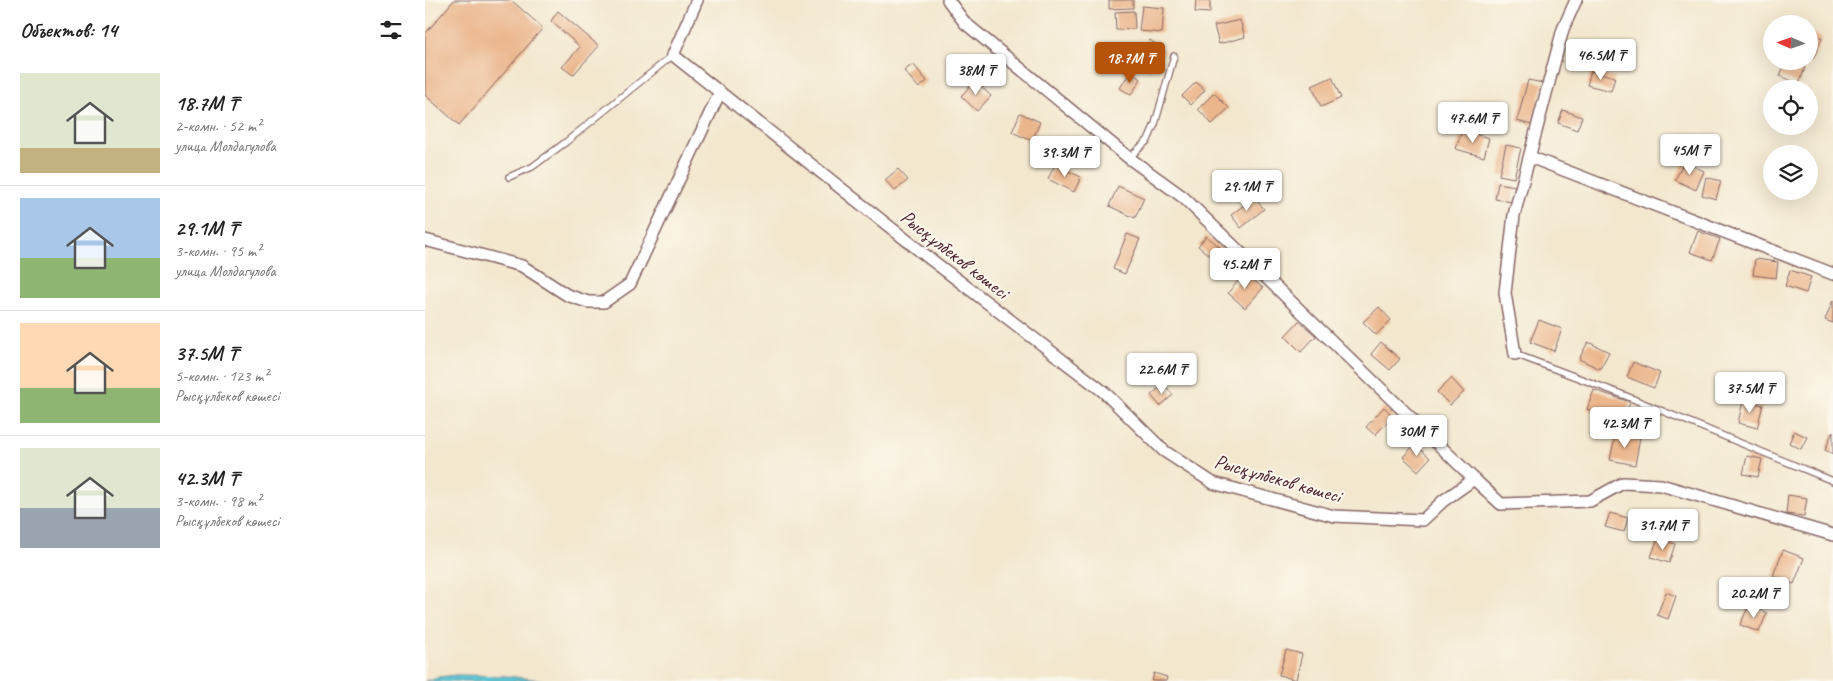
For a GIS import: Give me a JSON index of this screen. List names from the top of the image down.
{
  "streets": {
    "street": ["Рысқұлбеков көшесі"]
  },
  "north": "left",
  "page": {
    "heading": "Объектов: 14",
    "price": [
      "46.5M ₸",
      "18.7M ₸",
      "38M ₸",
      "47.6M ₸",
      "45M ₸",
      "39.3M ₸",
      "29.1M ₸",
      "45.2M ₸",
      "22.6M ₸",
      "37.5M ₸",
      "42.3M ₸",
      "30M ₸",
      "31.7M ₸",
      "20.2M ₸"
    ],
    "list": [
      {
        "name": "18.7M ₸",
        "note": "2-комн. · 52 m² · улица Молдагулова"
      },
      {
        "name": "29.1M ₸",
        "note": "3-комн. · 95 m² · улица Молдагулова"
      },
      {
        "name": "37.5M ₸",
        "note": "5-комн. · 123 m² · Рысқұлбеков көшесі"
      },
      {
        "name": "42.3M ₸",
        "note": "3-комн. · 98 m² · Рысқұлбеков көшесі"
      }
    ]
  }
}
